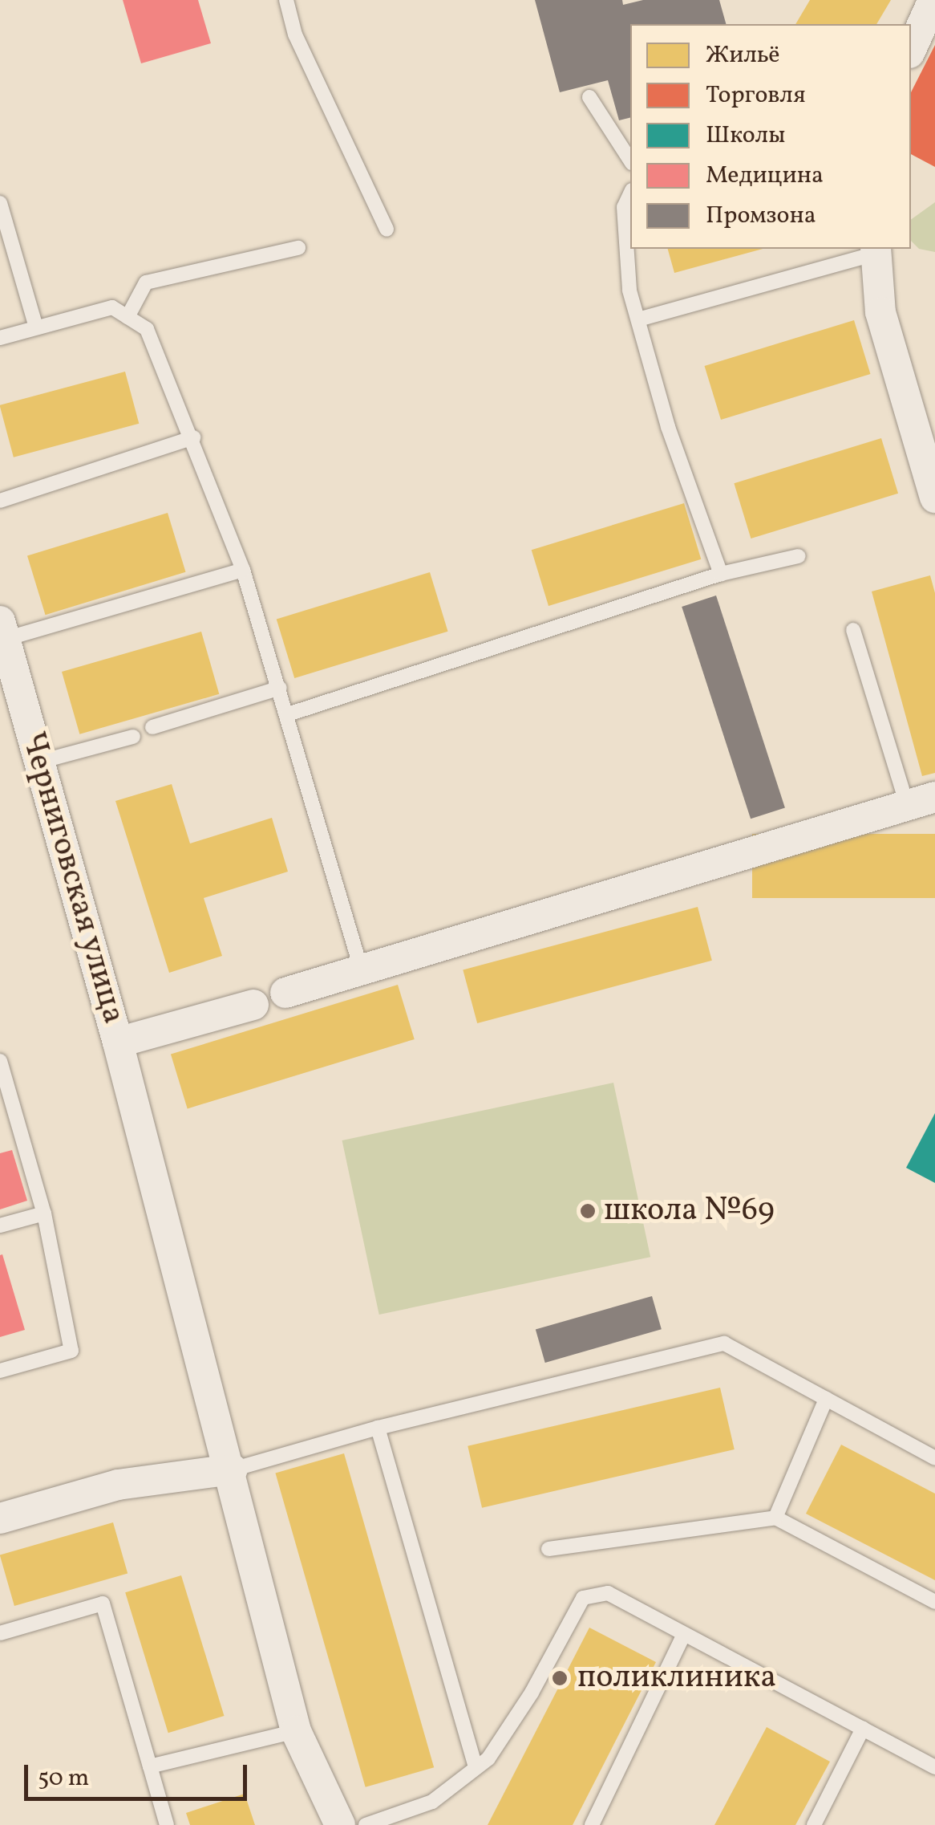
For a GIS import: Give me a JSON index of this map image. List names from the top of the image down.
{
  "streets": {
    "street": ["Черниговская улица"]
  },
  "places": ["школа №69", "поликлиника"],
  "legend": [
    "Жильё",
    "Торговля",
    "Школы",
    "Медицина",
    "Промзона"
  ],
  "scale_bar": "50 m"
}
